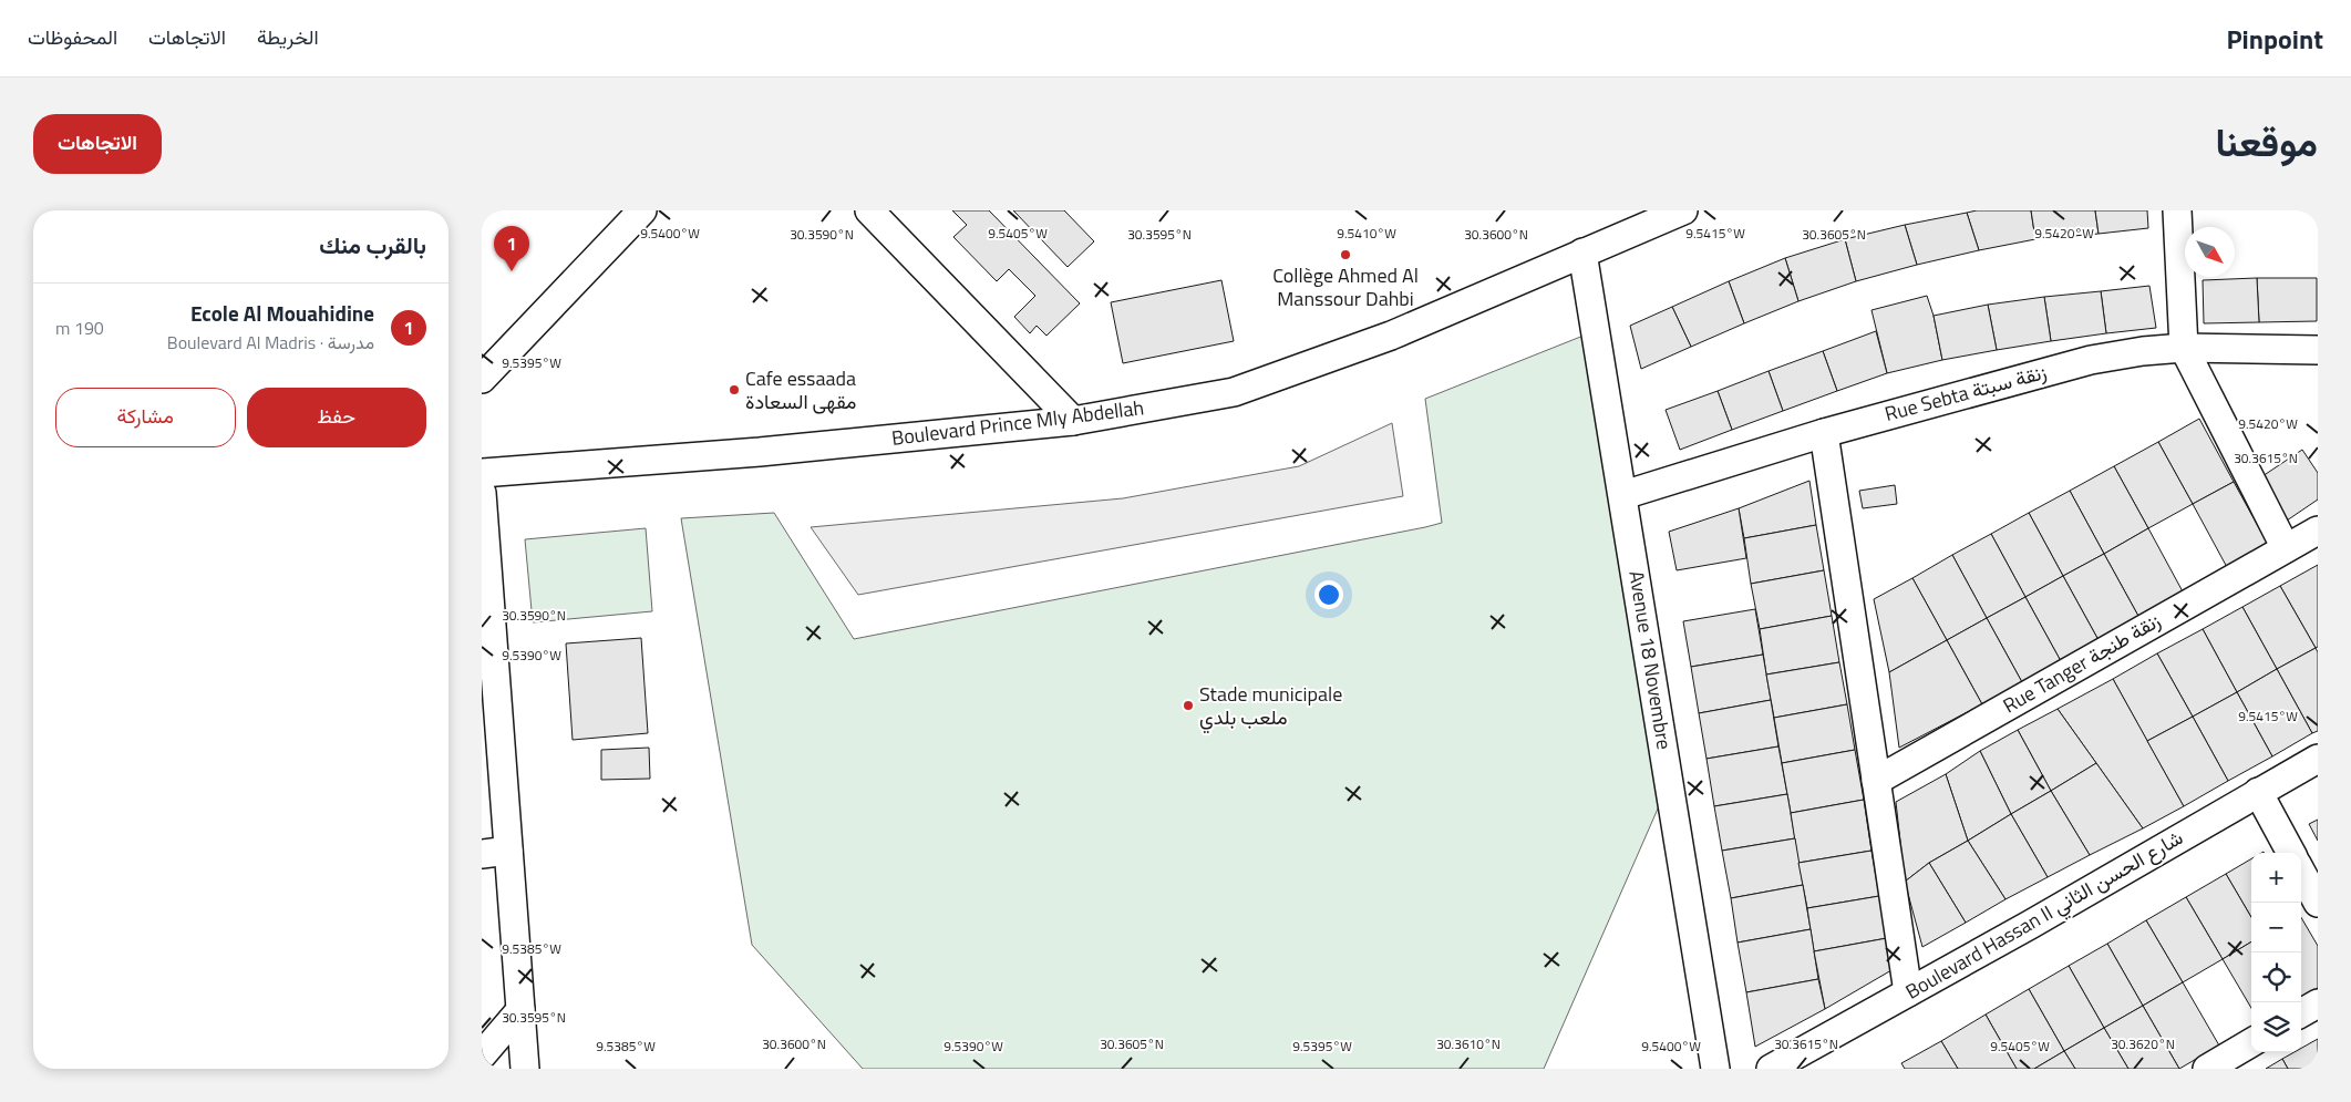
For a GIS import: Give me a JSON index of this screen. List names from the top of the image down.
{
  "streets": {
    "street": [
      "Rue Sebta زنقة سبتة",
      "Boulevard Prince Mly Abdellah",
      "Avenue 18 Novembre",
      "Rue Tanger زنقة طنجة",
      "Boulevard Hassan II شارع الحسن الثاني"
    ]
  },
  "crossings": [
    ["Rue Sebta زنقة سبتة", "Avenue 18 Novembre"],
    ["Boulevard Prince Mly Abdellah", "Avenue 18 Novembre"]
  ],
  "places": ["Collège Ahmed Al Manssour Dahbi", "Cafe essaada مقهى السعادة", "Stade municipale ملعب بلدي"],
  "north": "bottom right",
  "page": {
    "header": "Pinpoint",
    "nav": ["الخريطة", "الاتجاهات", "المحفوظات"],
    "title": "موقعنا",
    "buttons": [
      "الاتجاهات",
      ["حفظ", "مشاركة"]
    ],
    "heading": "بالقرب منك",
    "pins": "1",
    "list": [
      {
        "mark": "1",
        "name": "Ecole Al Mouahidine",
        "note": "مدرسة · Boulevard Al Madris",
        "value": "190 m"
      }
    ],
    "map_buttons": ["+", "−"]
  },
  "coordinates": [
    "9.5400°W",
    "9.5410°W",
    "9.5415°W",
    "9.5420°W",
    "9.5405°W",
    "30.3590°N",
    "30.3595°N",
    "30.3600°N",
    "30.3605°N",
    "9.5395°W",
    "30.3615°N",
    "9.5390°W",
    "9.5385°W",
    "30.3610°N",
    "30.3620°N"
  ]
}
